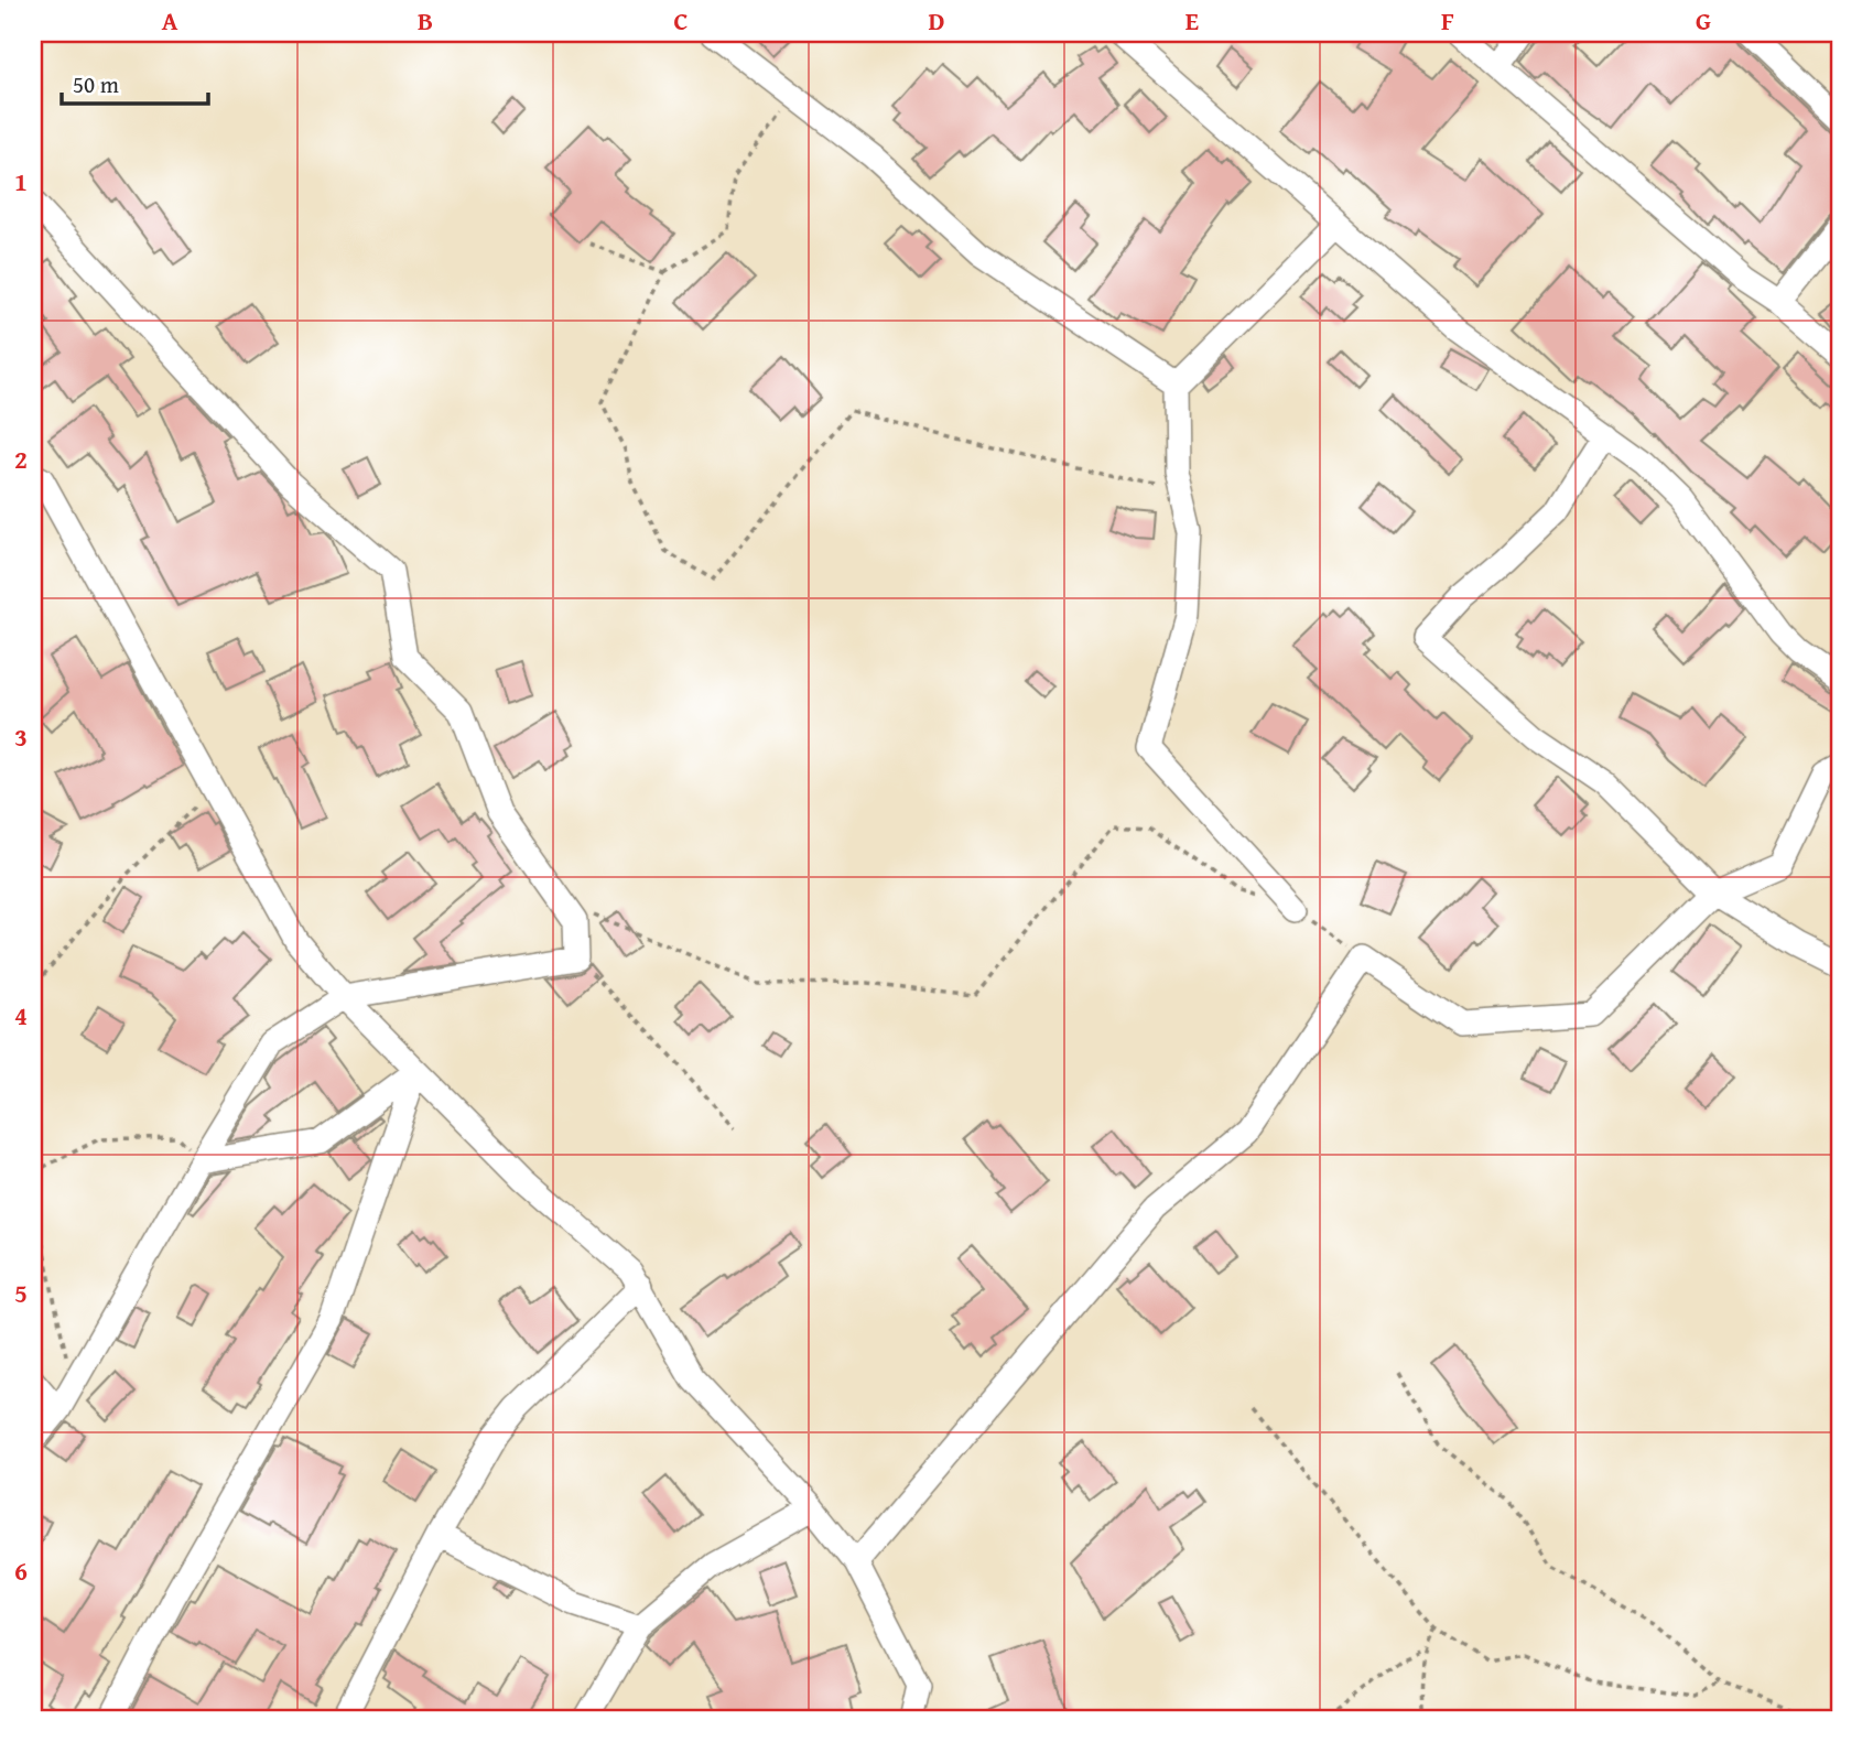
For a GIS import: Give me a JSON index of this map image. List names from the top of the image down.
{
  "scale_bar": "50 m",
  "grid": {
    "columns": [
      "A",
      "B",
      "C",
      "D",
      "E",
      "F",
      "G"
    ],
    "rows": [
      "1",
      "2",
      "3",
      "4",
      "5",
      "6"
    ]
  }
}
